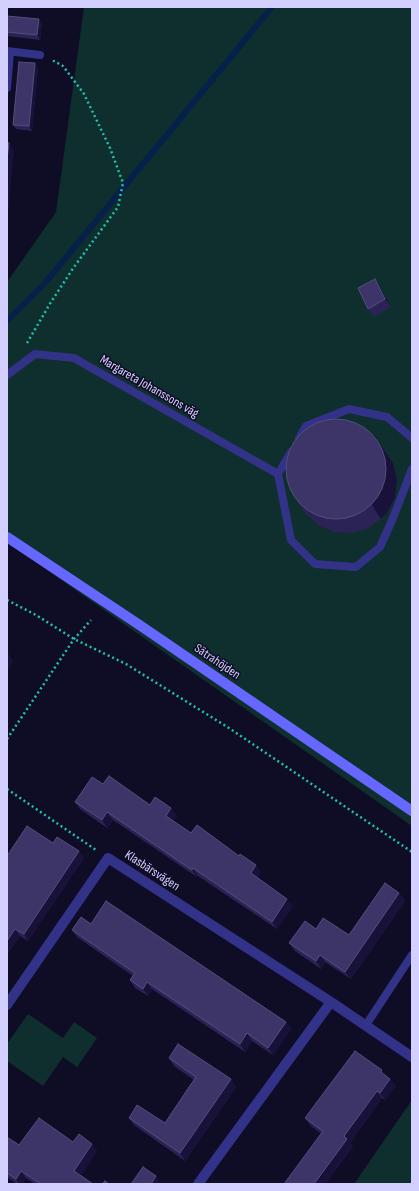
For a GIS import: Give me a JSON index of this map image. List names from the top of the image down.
{
  "streets": {
    "street": ["Sätrahöjden", "Klasbärsvägen"],
    "lane": ["Margareta Johanssons väg"]
  }
}
